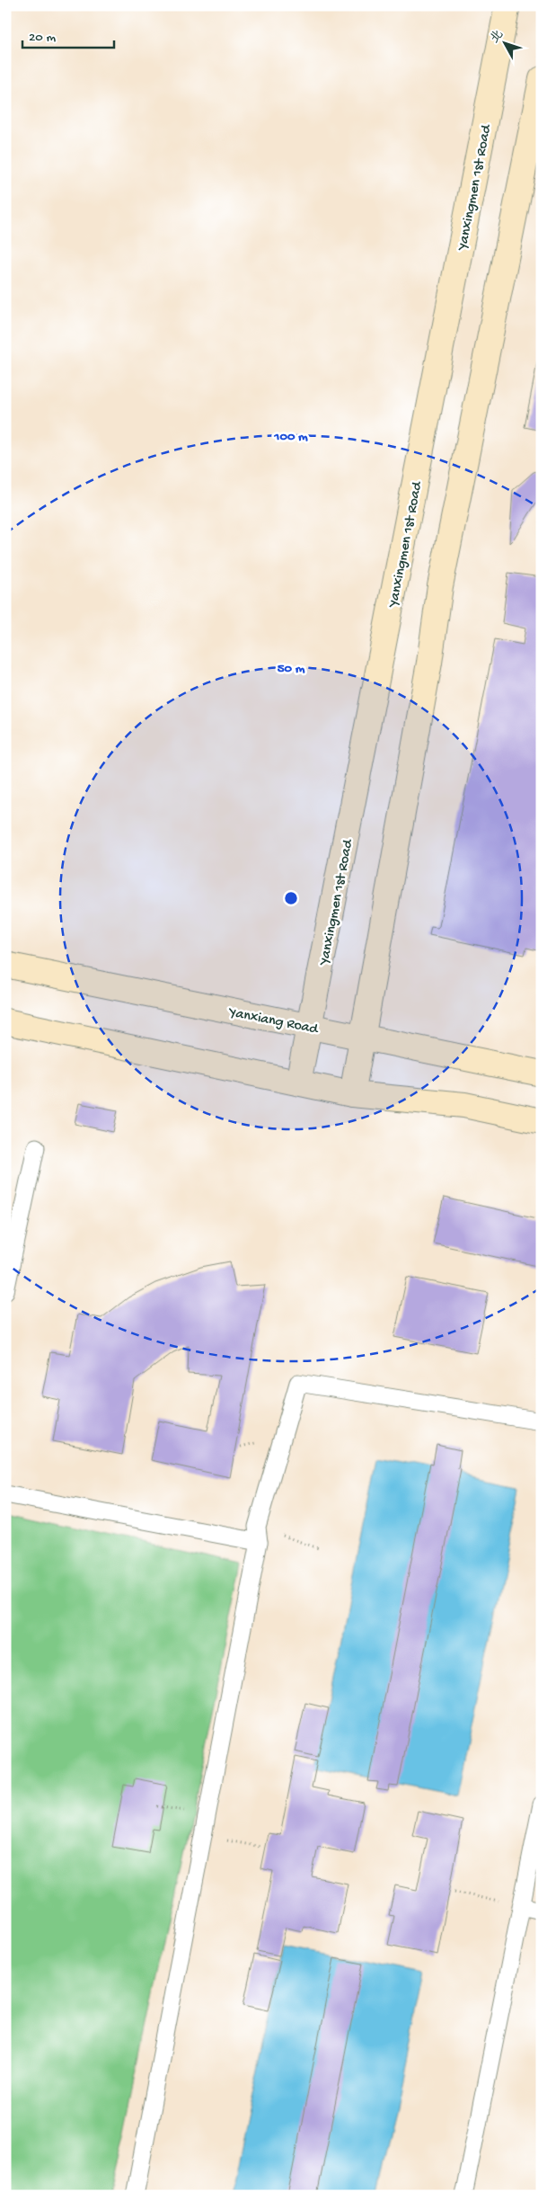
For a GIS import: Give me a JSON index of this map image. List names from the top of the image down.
{
  "streets": {
    "street": ["Yanxingmen 1st Road", "Yanxiang Road"]
  },
  "crossings": [
    ["Yanxingmen 1st Road", "Yanxiang Road"]
  ],
  "scale_bar": "20 m",
  "north": "top left",
  "rings": ["100 m", "50 m"]
}
